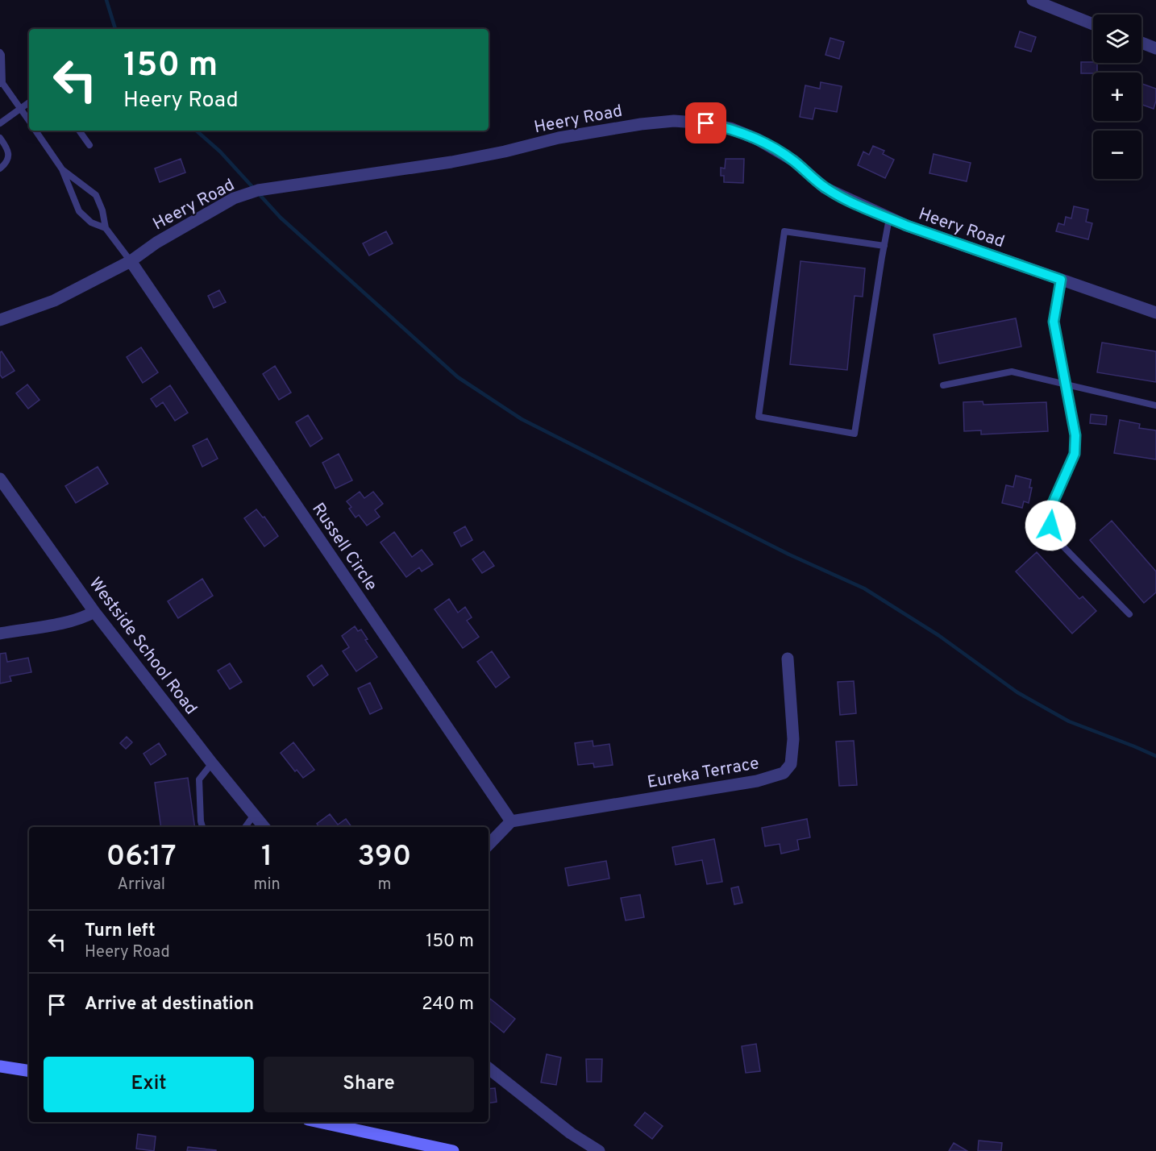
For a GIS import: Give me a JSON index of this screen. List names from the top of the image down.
{
  "streets": {
    "street": [
      "Heery Road",
      "Russell Circle",
      "Westside School Road",
      "Eureka Terrace"
    ]
  },
  "crossings": [
    ["Heery Road", "Russell Circle"],
    ["Russell Circle", "Eureka Terrace"]
  ],
  "page": {
    "map_buttons": ["+", "−"],
    "turn": ["150 m", "Heery Road"],
    "eta": [
      "06:17",
      "Arrival",
      "1",
      "min",
      "390",
      "m"
    ],
    "list": [
      {
        "name": "Turn left",
        "note": "Heery Road",
        "value": "150 m"
      },
      {
        "name": "Arrive at destination",
        "value": "240 m"
      }
    ],
    "buttons": ["Exit", "Share"]
  }
}
